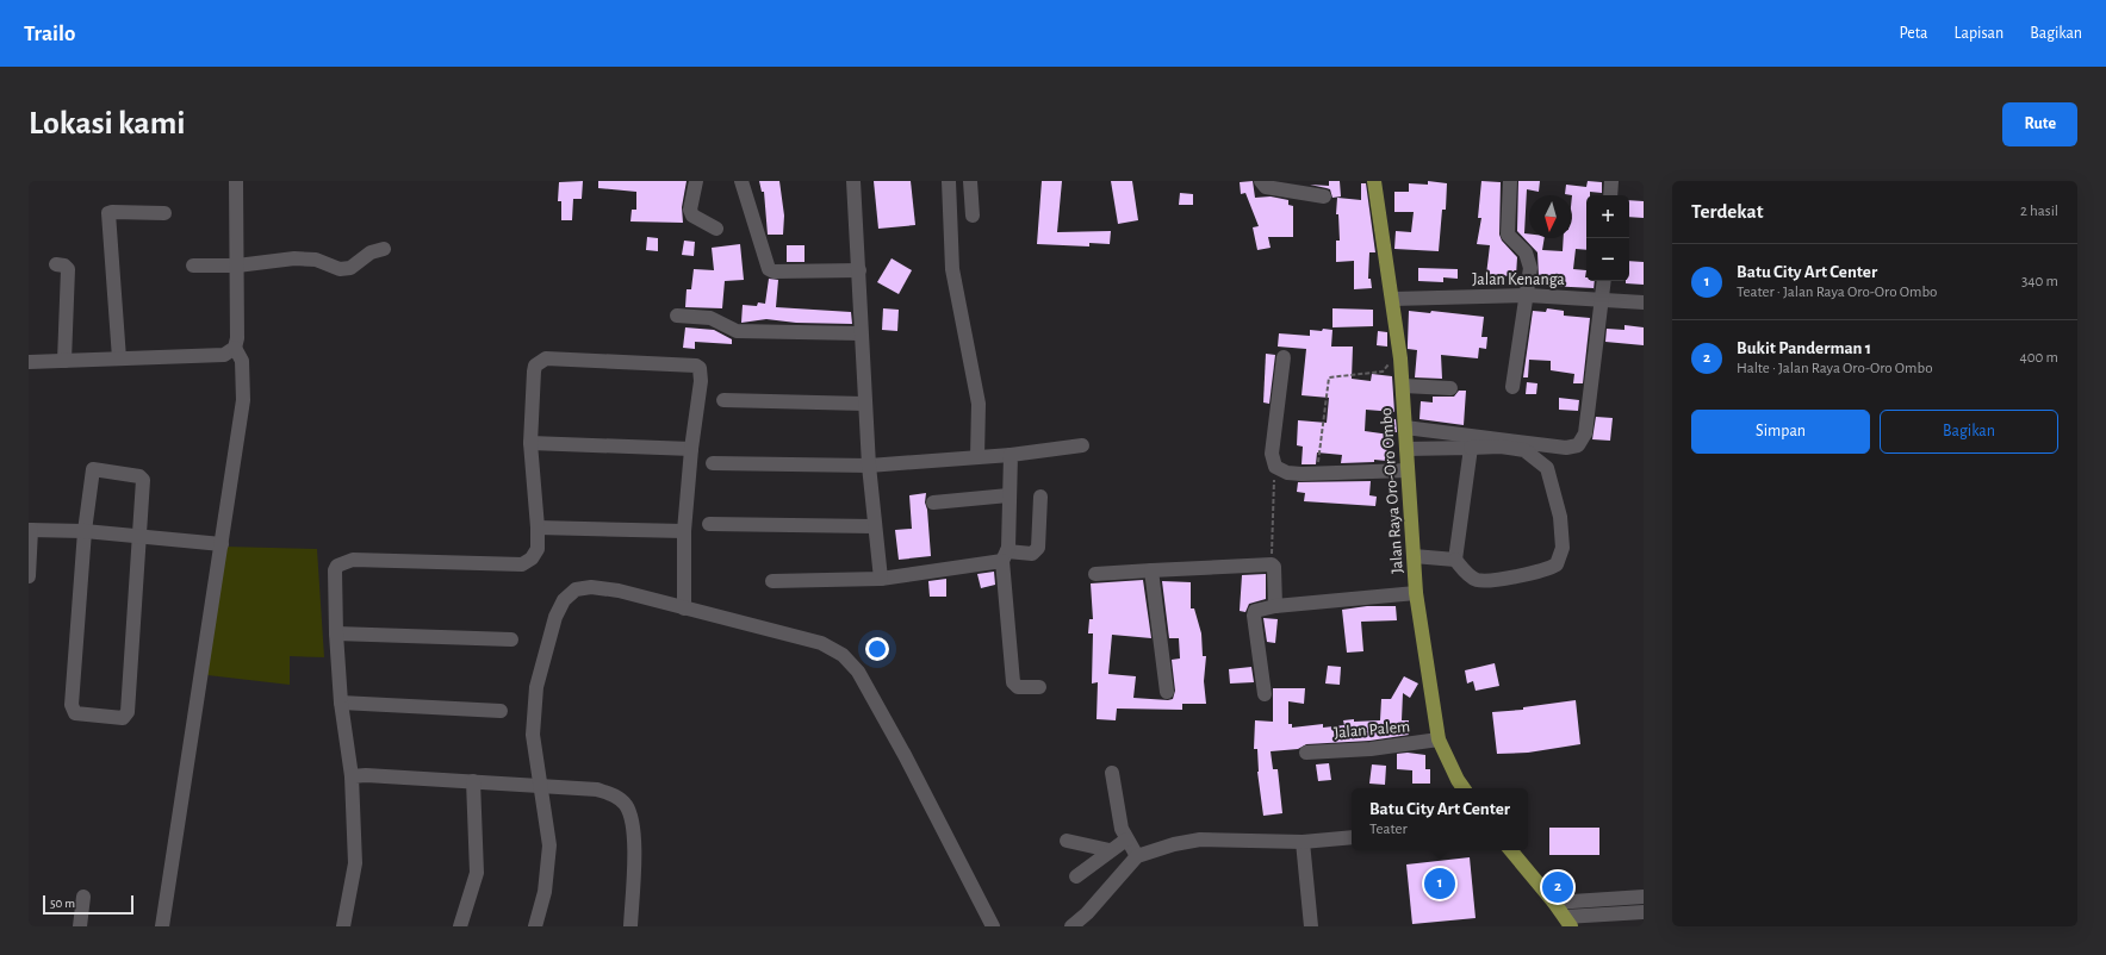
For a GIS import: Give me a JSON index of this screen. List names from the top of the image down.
{
  "streets": {
    "main road": ["Jalan Raya Oro-Oro Ombo"],
    "street": ["Jalan Kenanga", "Jalan Palem"]
  },
  "crossings": [
    ["Jalan Kenanga", "Jalan Raya Oro-Oro Ombo"],
    ["Jalan Raya Oro-Oro Ombo", "Jalan Palem"]
  ],
  "scale_bar": "50 m",
  "north": "bottom",
  "page": {
    "header": "Trailo",
    "nav": ["Peta", "Lapisan", "Bagikan"],
    "buttons": [
      "Rute",
      ["Simpan", "Bagikan"]
    ],
    "title": "Lokasi kami",
    "heading": ["Terdekat", "2 hasil"],
    "map_buttons": ["+", "−"],
    "list": [
      {
        "mark": "1",
        "name": "Batu City Art Center",
        "note": "Teater · Jalan Raya Oro-Oro Ombo",
        "value": "340 m"
      },
      {
        "mark": "2",
        "name": "Bukit Panderman 1",
        "note": "Halte · Jalan Raya Oro-Oro Ombo",
        "value": "400 m"
      }
    ],
    "popup": ["Batu City Art Center", "Teater"],
    "pins": ["1", "2"],
    "scale": "50 m"
  }
}
